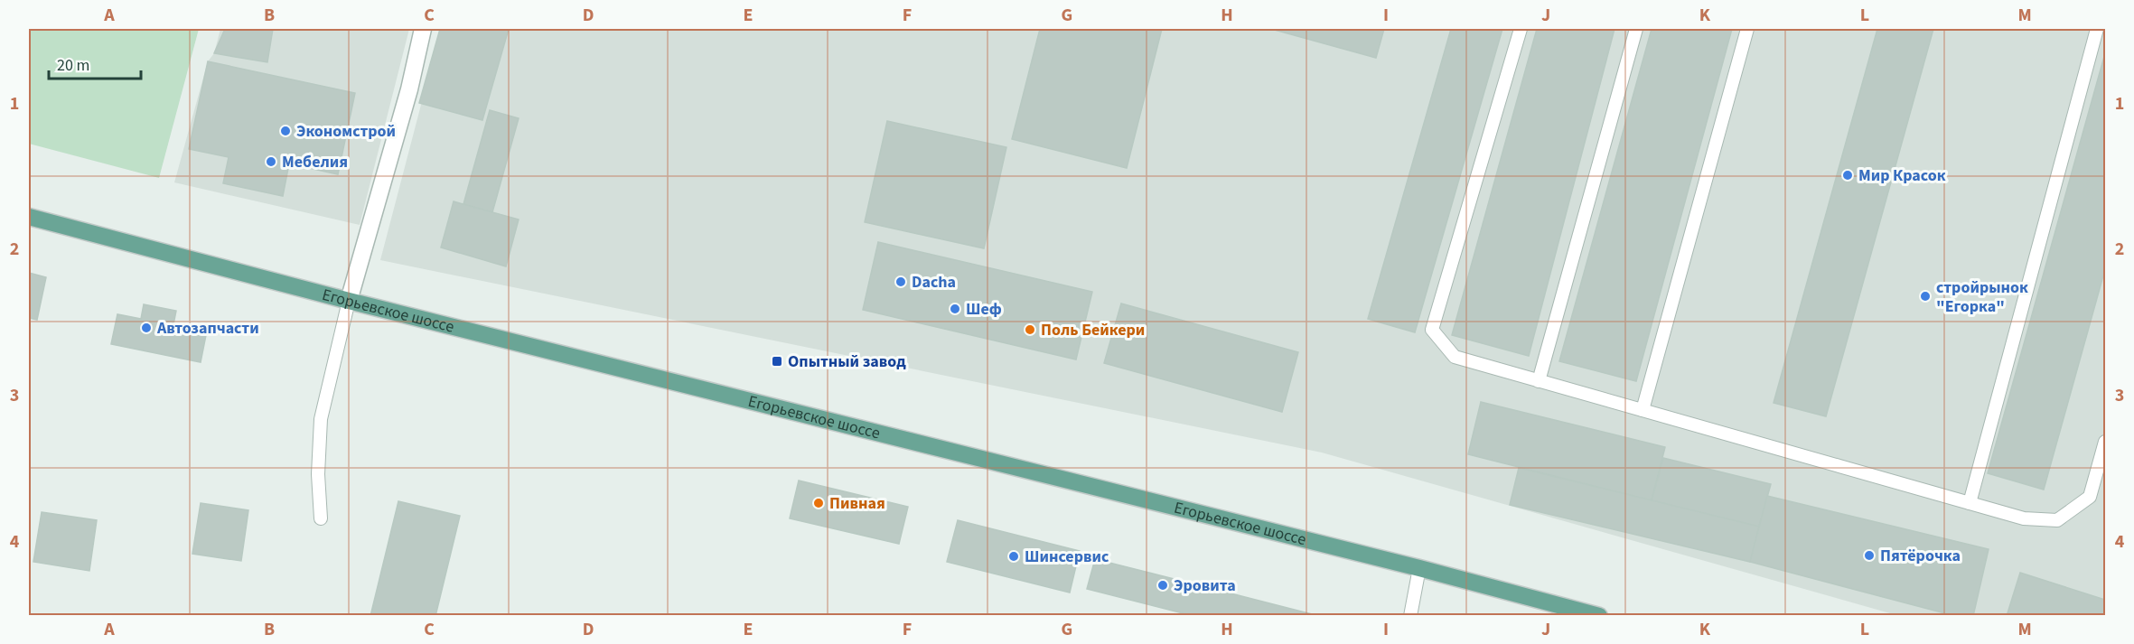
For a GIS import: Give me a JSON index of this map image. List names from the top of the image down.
{
  "streets": {
    "main road": ["Егорьевское шоссе"]
  },
  "places": {
    "other": [
      "Экономстрой",
      "Мебелия",
      "Мир Красок",
      "Dacha",
      "стройрынок \"Егорка\"",
      "Шеф",
      "Автозапчасти",
      "Поль Бейкери",
      "Пивная",
      "Пятёрочка",
      "Шинсервис",
      "Эровита"
    ],
    "transit": ["Опытный завод"]
  },
  "scale_bar": "20 m",
  "grid": {
    "columns": [
      "A",
      "B",
      "C",
      "D",
      "E",
      "F",
      "G",
      "H",
      "I",
      "J",
      "K",
      "L",
      "M"
    ],
    "rows": [
      "1",
      "2",
      "3",
      "4"
    ]
  }
}
